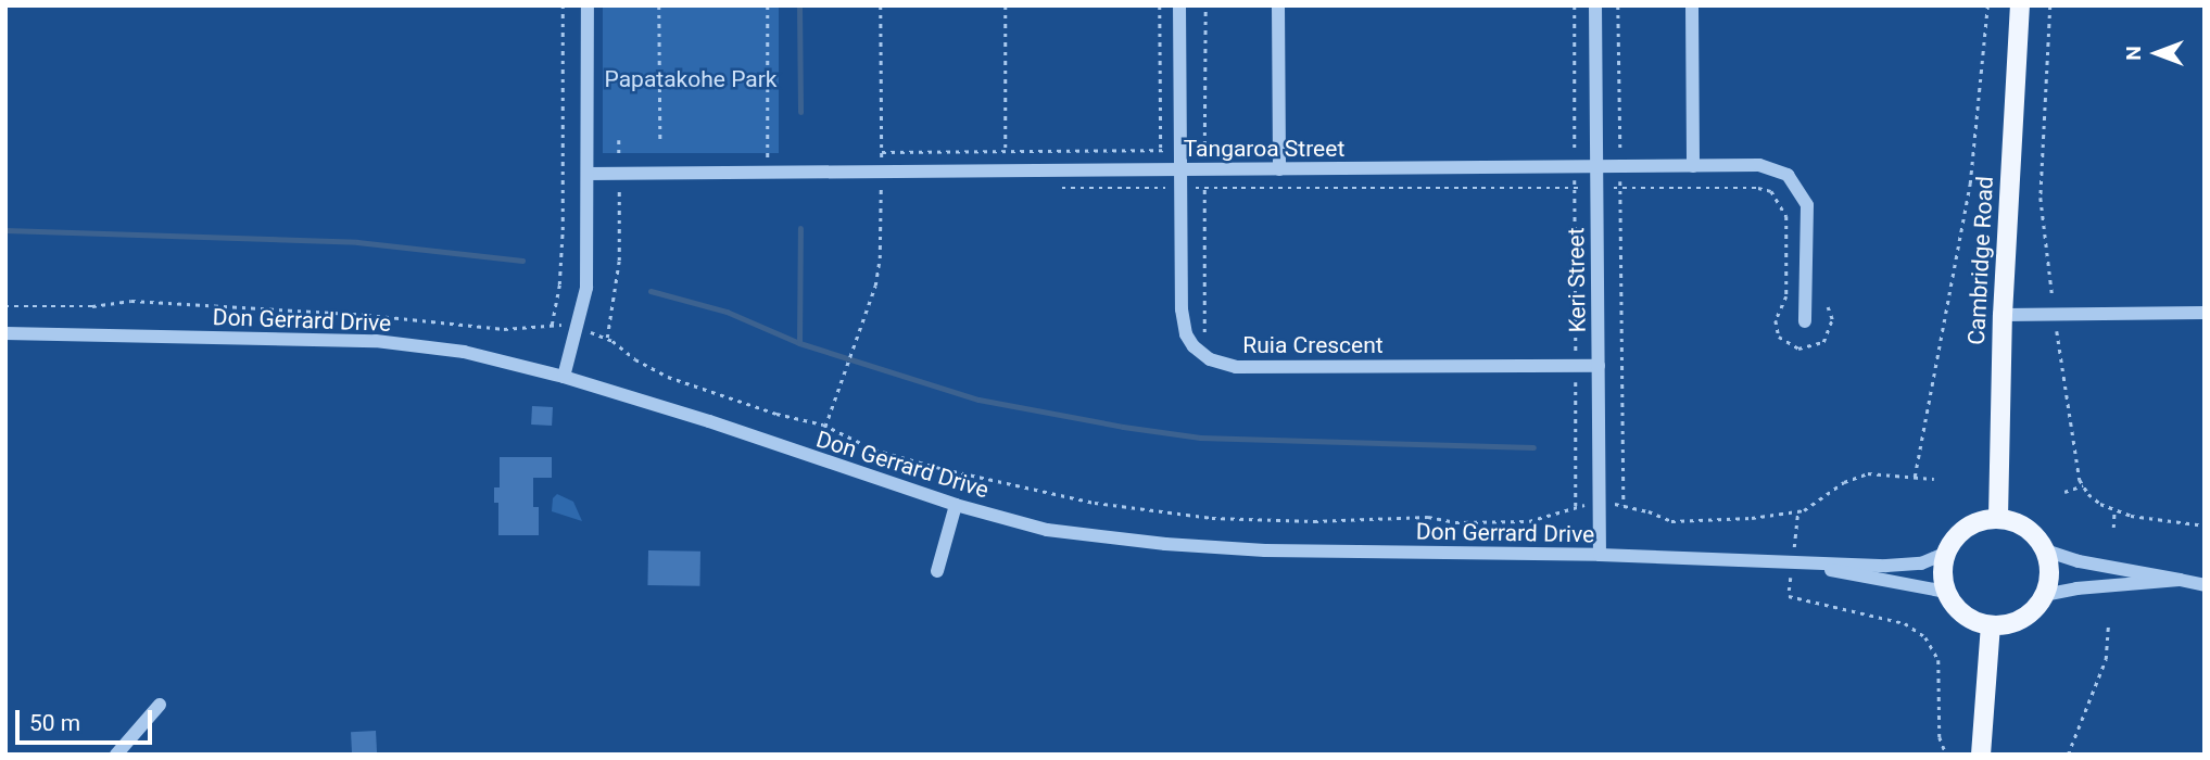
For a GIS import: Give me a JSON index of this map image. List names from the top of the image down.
{
  "streets": {
    "main road": ["Cambridge Road"],
    "street": [
      "Tangaroa Street",
      "Keri Street",
      "Don Gerrard Drive",
      "Ruia Crescent"
    ]
  },
  "crossings": [
    ["Tangaroa Street", "Keri Street"],
    ["Tangaroa Street", "Ruia Crescent"],
    ["Cambridge Road", "Don Gerrard Drive"],
    ["Keri Street", "Don Gerrard Drive"],
    ["Keri Street", "Ruia Crescent"]
  ],
  "parks": ["Papatakohe Park"],
  "scale_bar": "50 m",
  "north": "left"
}
